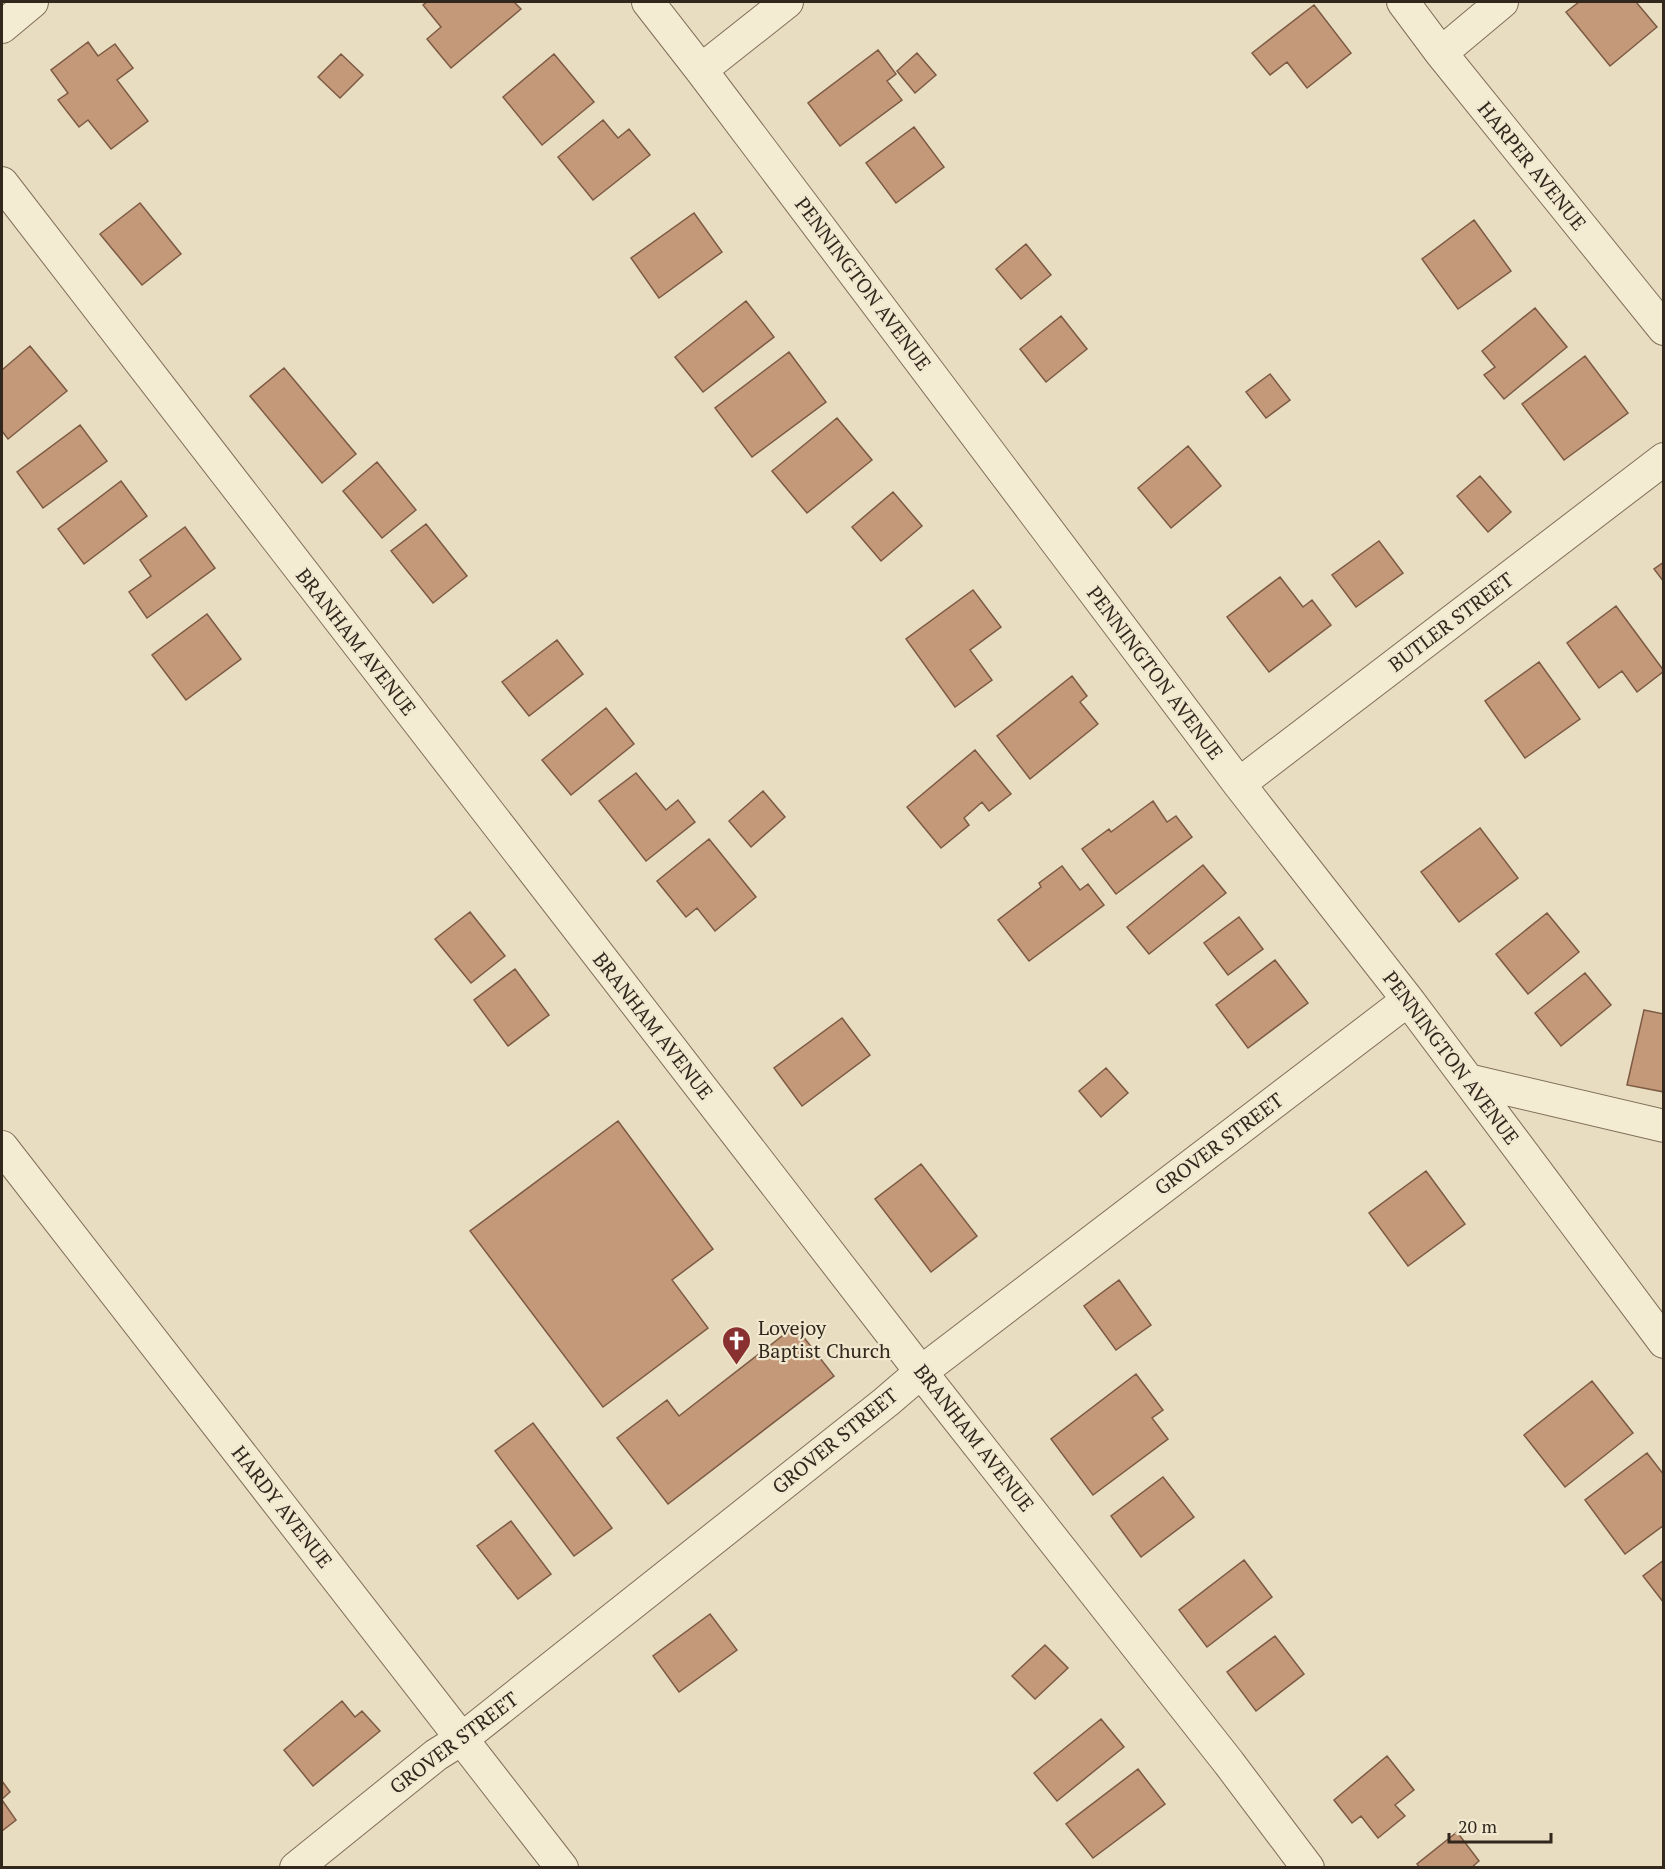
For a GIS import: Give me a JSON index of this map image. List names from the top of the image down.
{
  "streets": {
    "street": [
      "HARPER AVENUE",
      "PENNINGTON AVENUE",
      "BUTLER STREET",
      "BRANHAM AVENUE",
      "GROVER STREET",
      "HARDY AVENUE"
    ]
  },
  "crossings": [
    ["PENNINGTON AVENUE", "BUTLER STREET"],
    ["PENNINGTON AVENUE", "GROVER STREET"],
    ["BRANHAM AVENUE", "GROVER STREET"],
    ["GROVER STREET", "HARDY AVENUE"]
  ],
  "places": {
    "church": ["Lovejoy Baptist Church"]
  },
  "scale_bar": "20 m"
}
